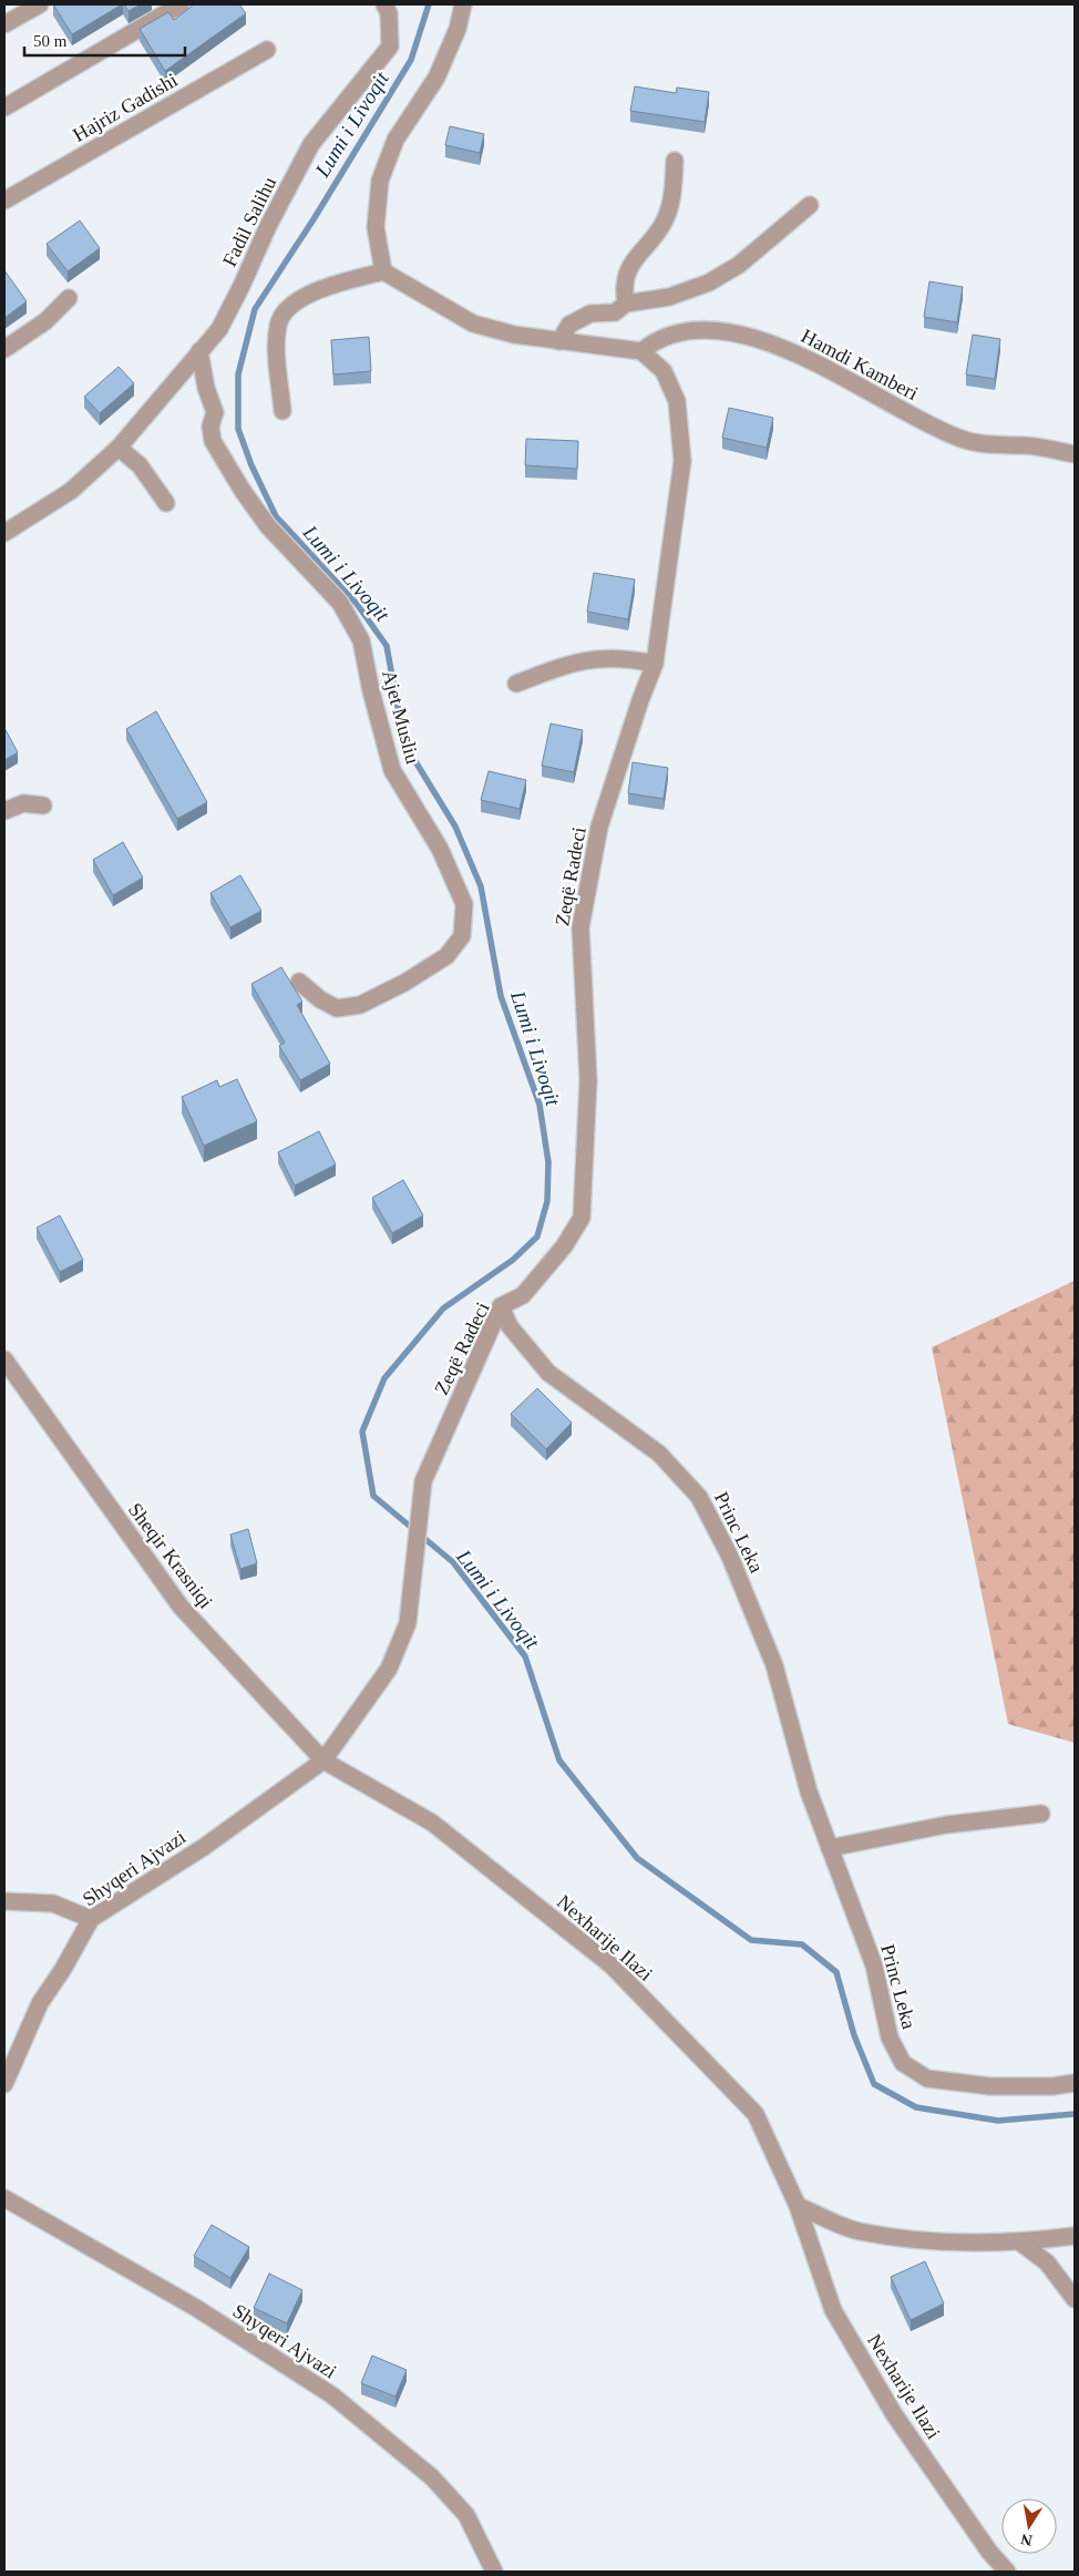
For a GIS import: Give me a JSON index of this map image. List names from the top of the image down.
{
  "streets": {
    "street": [
      "Hajriz Gadishi",
      "Fadil Salihu",
      "Hamdi Kamberi",
      "Ajet Musliu",
      "Zeqë Radeci",
      "Princ Leka",
      "Sheqir Krasniqi",
      "Shyqeri Ajvazi",
      "Nexharije Ilazi"
    ]
  },
  "crossings": [
    ["Fadil Salihu", "Ajet Musliu"],
    ["Hamdi Kamberi", "Zeqë Radeci"],
    ["Zeqë Radeci", "Princ Leka"],
    ["Zeqë Radeci", "Sheqir Krasniqi"],
    ["Zeqë Radeci", "Shyqeri Ajvazi"],
    ["Zeqë Radeci", "Nexharije Ilazi"],
    ["Sheqir Krasniqi", "Shyqeri Ajvazi"],
    ["Sheqir Krasniqi", "Nexharije Ilazi"],
    ["Shyqeri Ajvazi", "Nexharije Ilazi"]
  ],
  "water": ["Lumi i Livoqit"],
  "scale_bar": "50 m",
  "north": "bottom"
}
